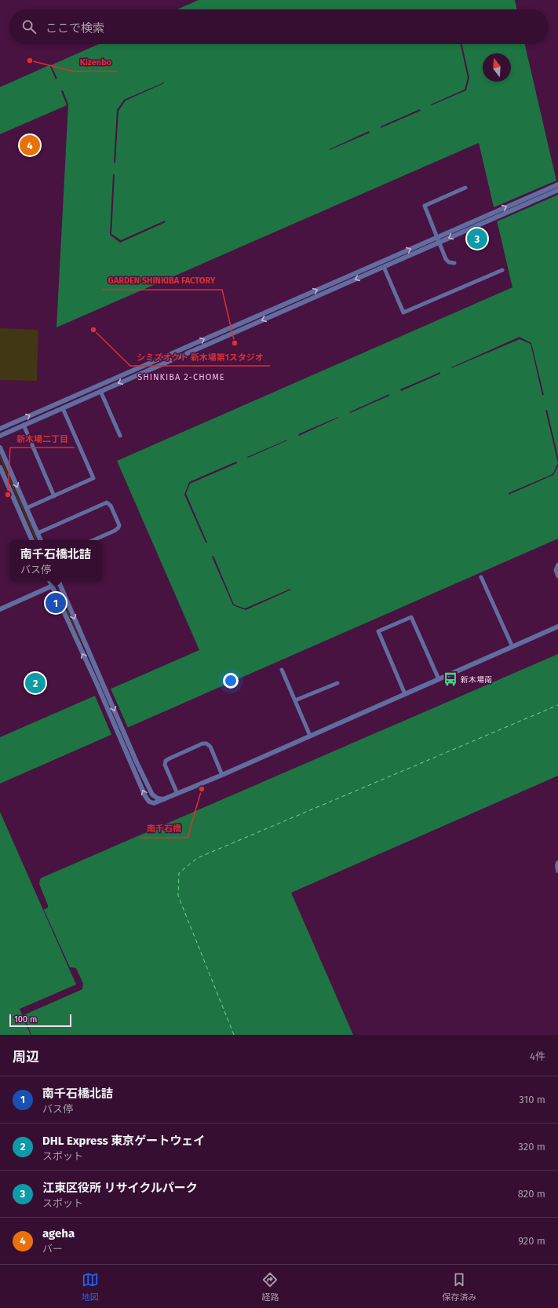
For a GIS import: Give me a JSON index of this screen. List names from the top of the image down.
{
  "districts": ["SHINKIBA 2-CHOME"],
  "places": {
    "other": [
      "Kizenbo",
      "シミズオクト 新木場第1スタジオ",
      "GARDEN SHINKIBA FACTORY",
      "新木場二丁目",
      "南千石橋"
    ],
    "bus stop": ["新木場南"]
  },
  "scale_bar": "100 m",
  "north": "top",
  "page": {
    "search": "ここで検索",
    "pins": [
      "4",
      "3",
      "1",
      "2"
    ],
    "popup": ["南千石橋北詰", "バス停"],
    "scale": "100 m",
    "heading": ["周辺", "4件"],
    "list": [
      {
        "mark": "1",
        "name": "南千石橋北詰",
        "note": "バス停",
        "value": "310 m"
      },
      {
        "mark": "2",
        "name": "DHL Express 東京ゲートウェイ",
        "note": "スポット",
        "value": "320 m"
      },
      {
        "mark": "3",
        "name": "江東区役所 リサイクルパーク",
        "note": "スポット",
        "value": "820 m"
      },
      {
        "mark": "4",
        "name": "ageha",
        "note": "バー",
        "value": "920 m"
      }
    ],
    "nav": ["地図", "経路", "保存済み"]
  }
}
